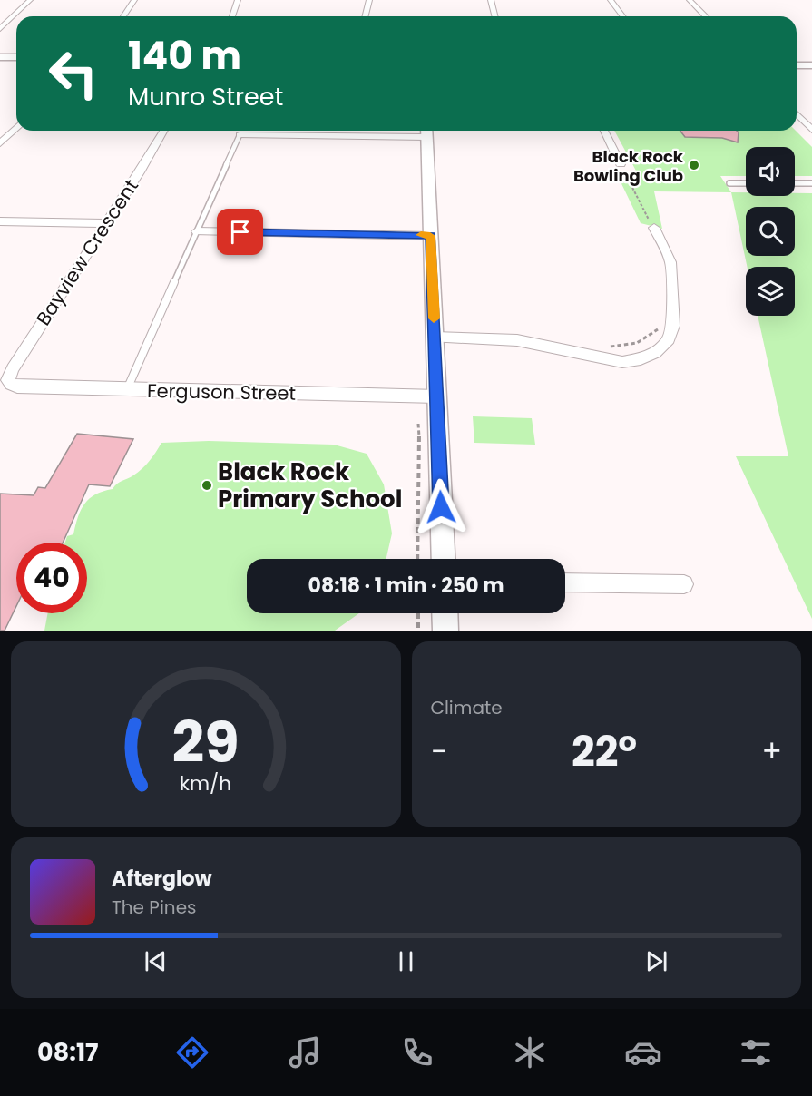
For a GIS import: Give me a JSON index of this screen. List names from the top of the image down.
{
  "streets": {
    "street": ["Bayview Crescent", "Ferguson Street"]
  },
  "crossings": [
    ["Bayview Crescent", "Ferguson Street"]
  ],
  "places": ["Black Rock Bowling Club", "Black Rock Primary School"],
  "page": {
    "turn": ["140 m", "Munro Street"],
    "limit": "40",
    "trip": "08:18 · 1 min · 250 m",
    "tile": "Climate",
    "heat": ["−", "22°", "+"],
    "song": ["Afterglow", "The Pines"],
    "tabs": "08:17",
    "gauge": ["29", "km/h"]
  }
}
